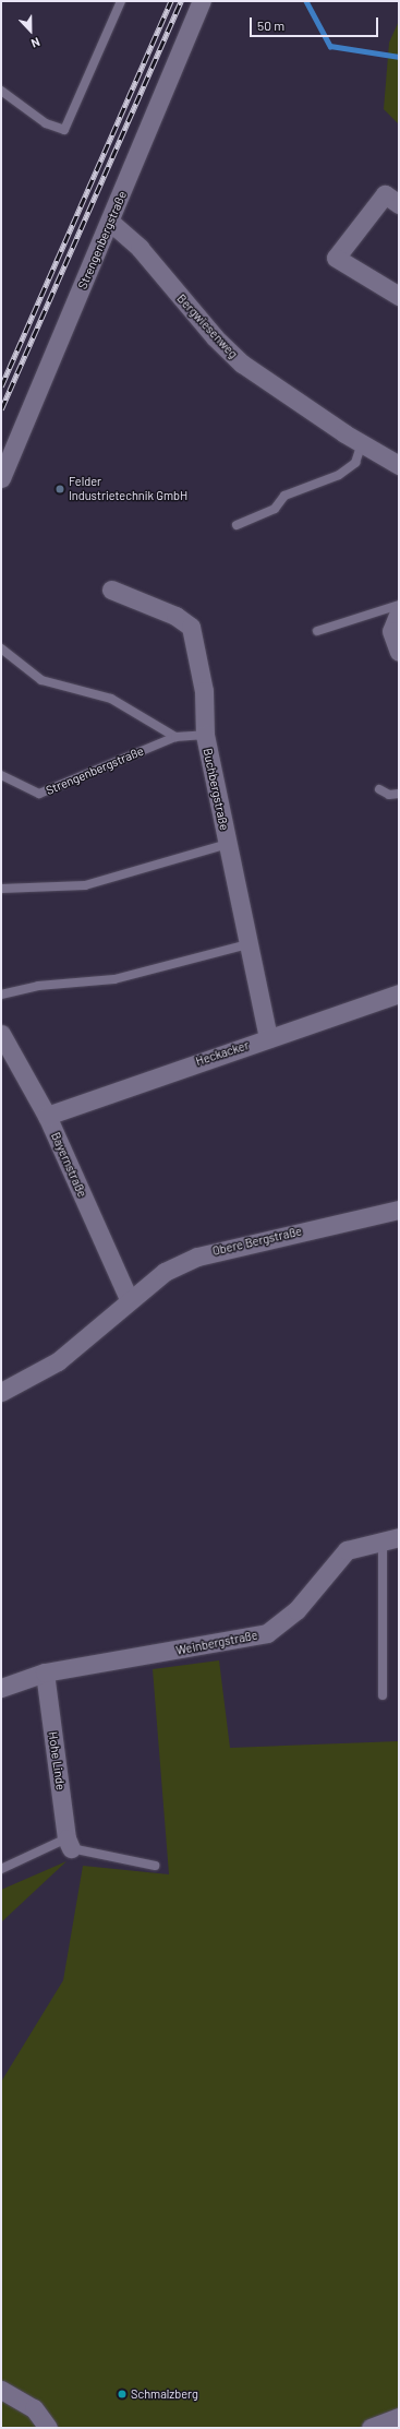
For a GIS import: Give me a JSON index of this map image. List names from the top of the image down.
{
  "streets": {
    "street": [
      "Strengenbergstraße",
      "Bergwiesenweg",
      "Buchbergstraße",
      "Heckacker",
      "Bayernstraße",
      "Obere Bergstraße",
      "Weinbergstraße",
      "Hohe Linde"
    ]
  },
  "crossings": [
    ["Strengenbergstraße", "Bergwiesenweg"],
    ["Strengenbergstraße", "Buchbergstraße"],
    ["Buchbergstraße", "Heckacker"],
    ["Heckacker", "Bayernstraße"],
    ["Bayernstraße", "Obere Bergstraße"],
    ["Weinbergstraße", "Hohe Linde"]
  ],
  "places": ["Felder Industrietechnik GmbH", "Schmalzberg"],
  "scale_bar": "50 m",
  "north": "bottom"
}
